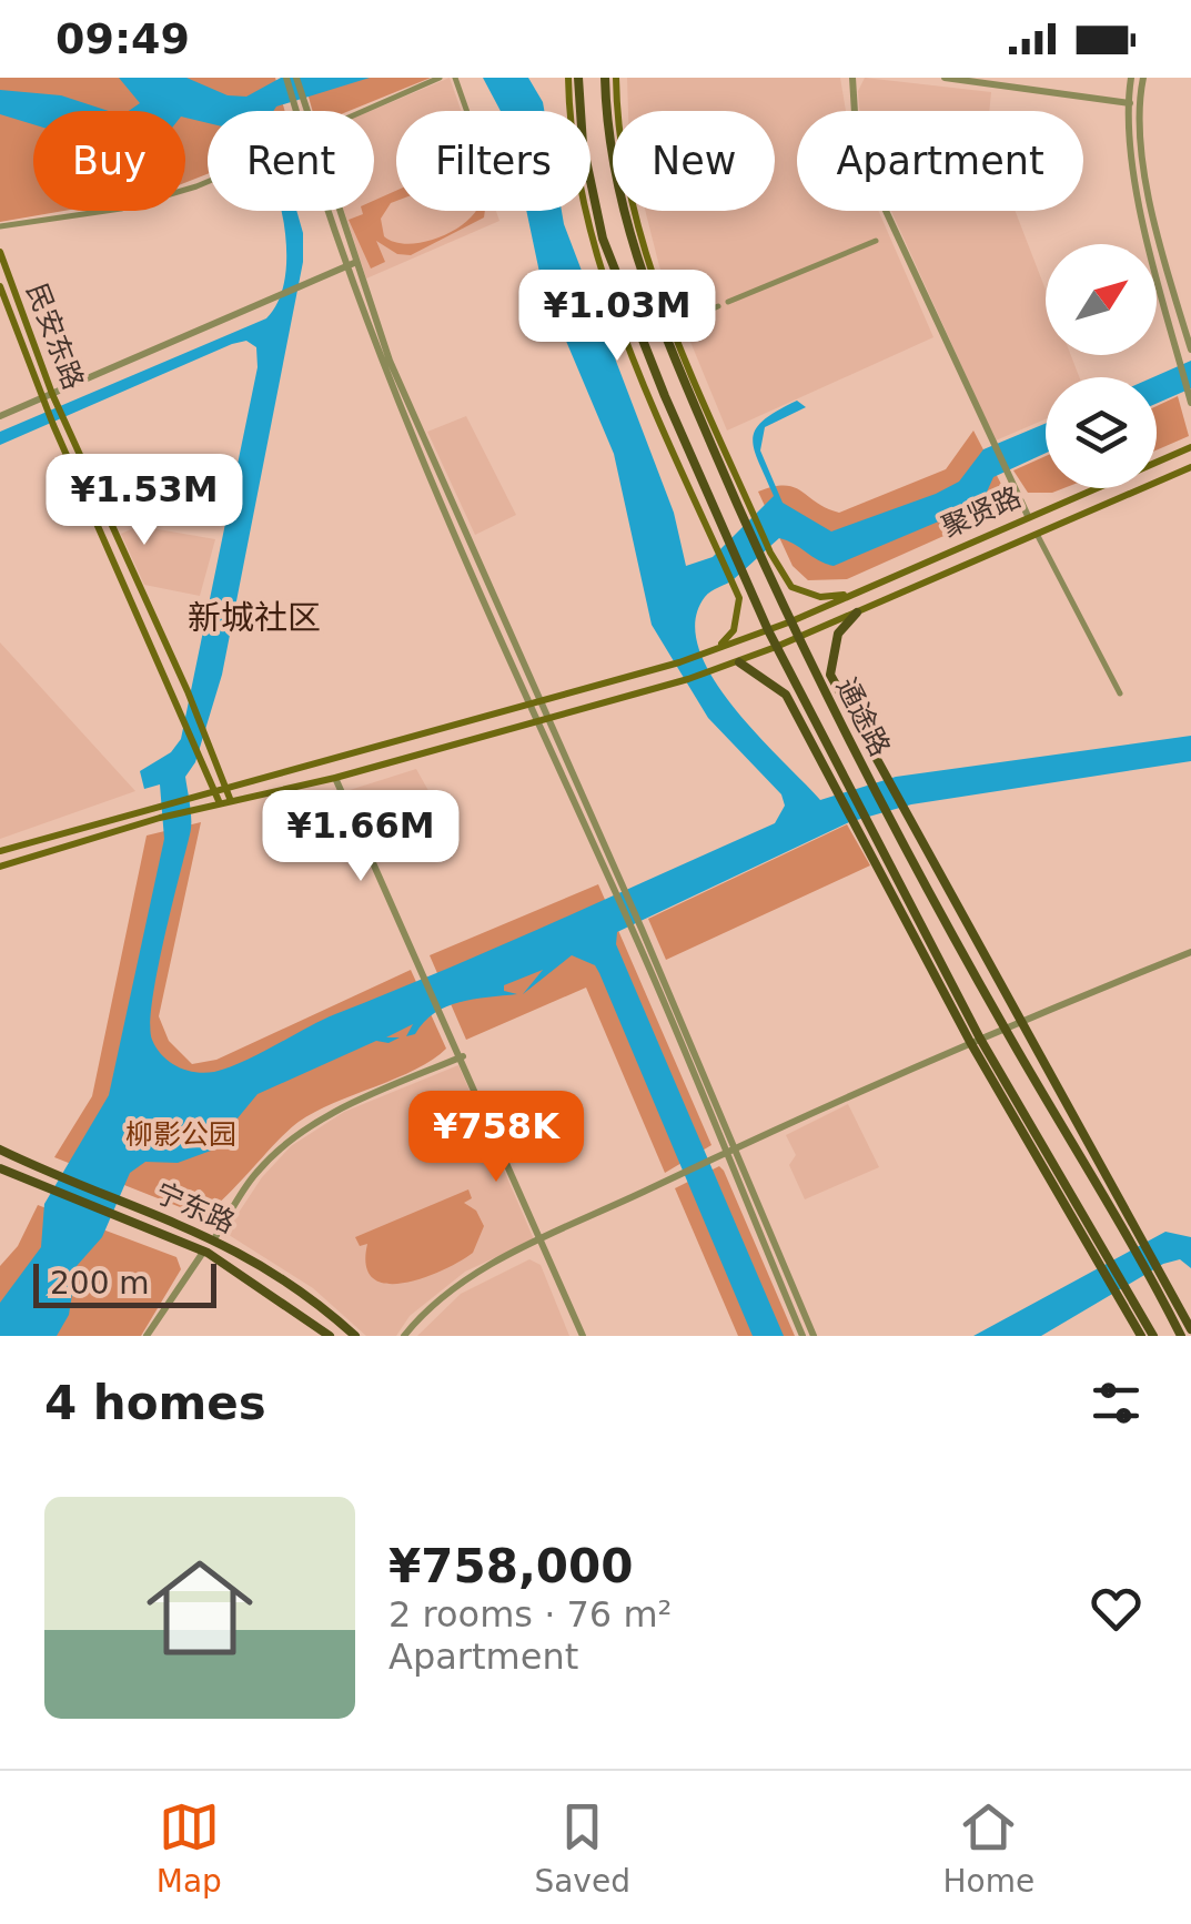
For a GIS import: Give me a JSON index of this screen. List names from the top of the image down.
{
  "streets": {
    "main road": [
      "民安东路",
      "聚贤路",
      "通途路",
      "宁东路"
    ]
  },
  "crossings": [
    ["民安东路", "聚贤路"],
    ["聚贤路", "通途路"]
  ],
  "districts": ["新城社区"],
  "parks": ["柳影公园"],
  "scale_bar": "200 m",
  "north": "top right",
  "page": {
    "status": "09:49",
    "chip": [
      "Buy",
      "Rent",
      "Filters",
      "New",
      "Apartment"
    ],
    "price": [
      "¥1.03M",
      "¥1.53M",
      "¥1.66M",
      "¥758K"
    ],
    "scale": "200 m",
    "heading": "4 homes",
    "list": [
      {
        "name": "¥758,000",
        "note": "2 rooms · 76 m² · Apartment"
      }
    ],
    "tabs": ["Map", "Saved", "Home"]
  }
}
